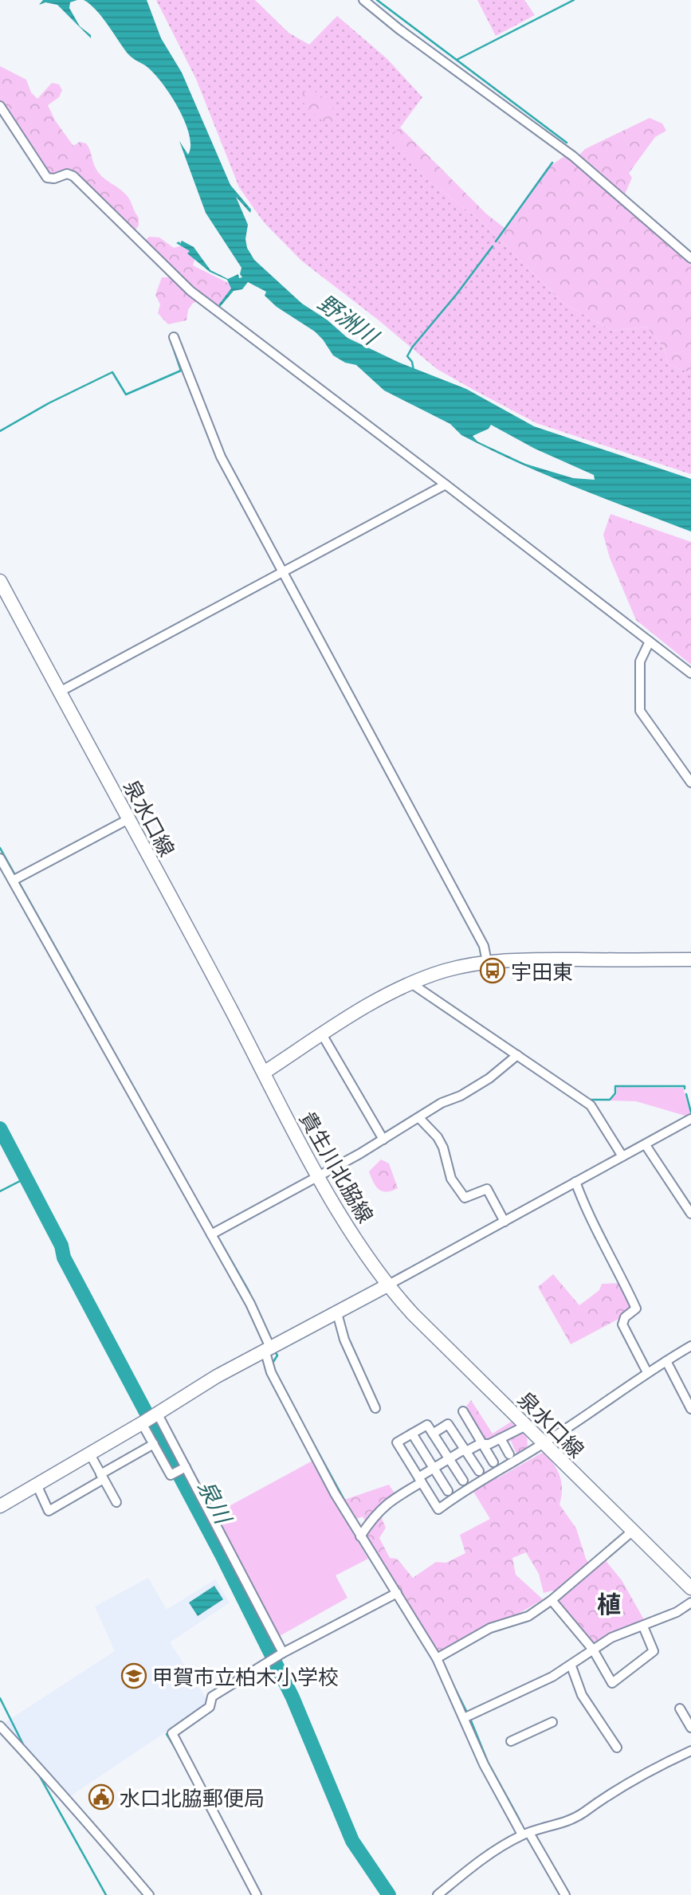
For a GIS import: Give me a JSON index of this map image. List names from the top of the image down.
{
  "streets": {
    "main road": ["泉水口線", "貴生川北脇線"]
  },
  "crossings": [
    ["泉水口線", "貴生川北脇線"]
  ],
  "districts": ["植"],
  "water": ["野洲川", "泉川"],
  "places": {
    "bus stop": ["宇田東"],
    "school or university": ["甲賀市立柏木小学校"],
    "public building": ["水口北脇郵便局"]
  }
}
